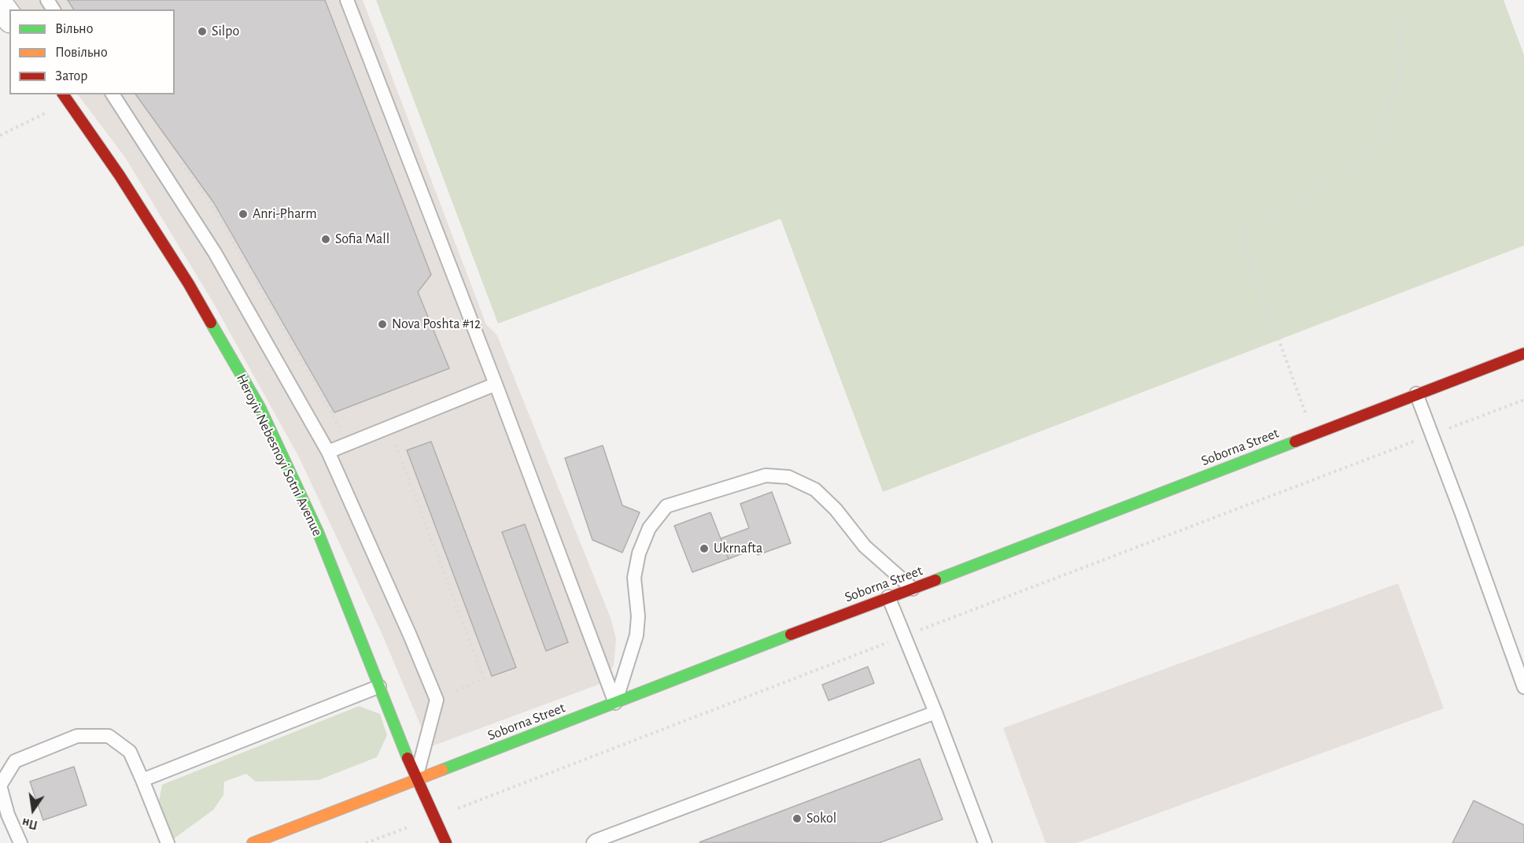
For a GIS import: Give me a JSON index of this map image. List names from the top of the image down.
{
  "streets": {
    "main road": ["Soborna Street", "Heroyiv Nebesnoyi Sotni Avenue"]
  },
  "crossings": [
    ["Soborna Street", "Heroyiv Nebesnoyi Sotni Avenue"]
  ],
  "places": [
    "Silpo",
    "Anri-Pharm",
    "Sofia Mall",
    "Nova Poshta #12",
    "Ukrnafta",
    "Sokol"
  ],
  "legend": ["Вільно", "Повільно", "Затор"],
  "north": "bottom"
}
